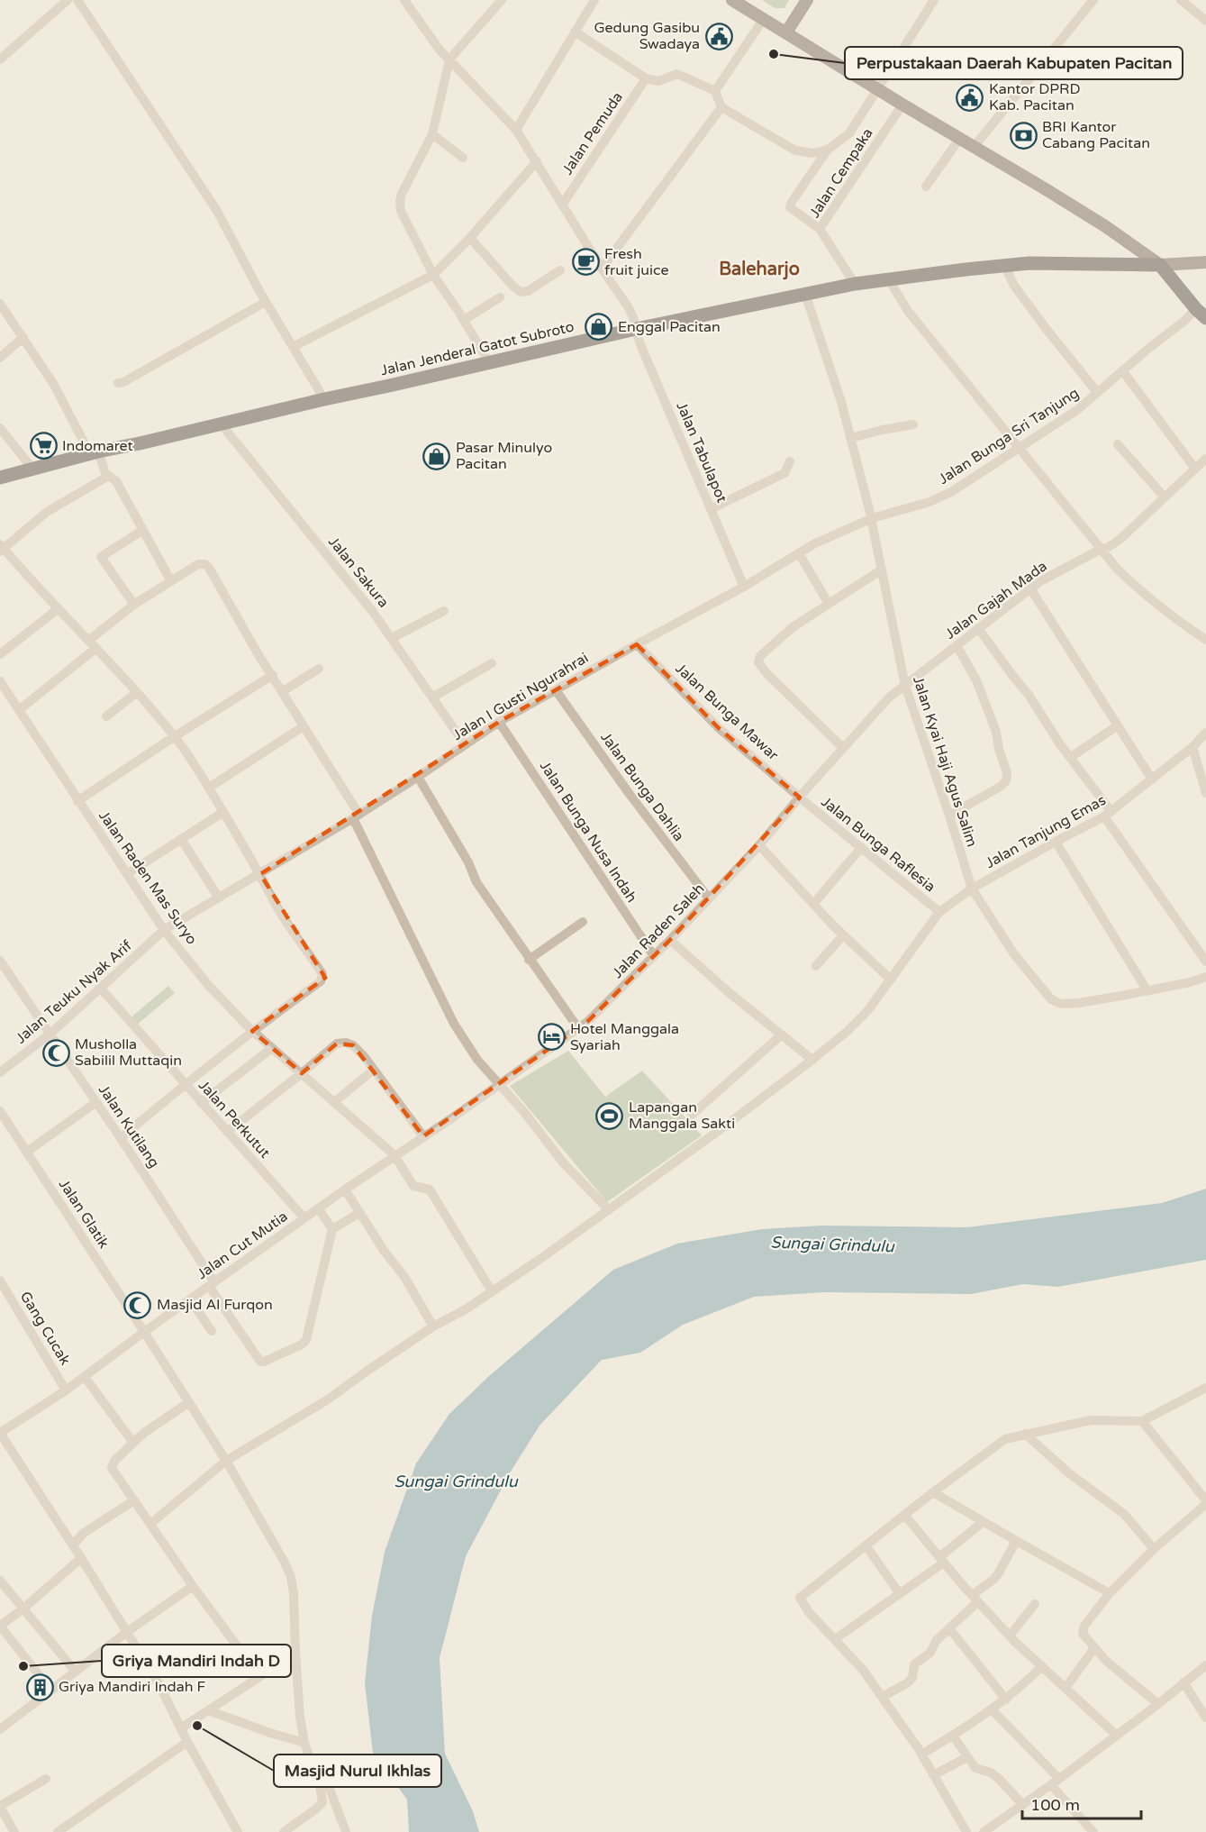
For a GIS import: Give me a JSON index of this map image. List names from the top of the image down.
{
  "streets": {
    "highway": ["Jalan Jenderal Gatot Subroto"],
    "street": [
      "Jalan Pemuda",
      "Jalan Cempaka",
      "Jalan Bunga Sri Tanjung",
      "Jalan Tabulapot",
      "Jalan Sakura",
      "Jalan Gajah Mada",
      "Jalan I Gusti Ngurahrai",
      "Jalan Bunga Mawar",
      "Jalan Kyai Haji Agus Salim",
      "Jalan Bunga Dahlia",
      "Jalan Bunga Nusa Indah",
      "Jalan Tanjung Emas",
      "Jalan Bunga Raflesia",
      "Jalan Raden Mas Suryo",
      "Jalan Raden Saleh",
      "Jalan Teuku Nyak Arif",
      "Jalan Perkutut",
      "Jalan Kutilang",
      "Jalan Glatik",
      "Jalan Cut Mutia",
      "Gang Cucak"
    ]
  },
  "crossings": [
    ["Jalan Pemuda", "Jalan Tabulapot"],
    ["Jalan Cempaka", "Jalan Jenderal Gatot Subroto"],
    ["Jalan Jenderal Gatot Subroto", "Jalan Tabulapot"],
    ["Jalan Jenderal Gatot Subroto", "Jalan Sakura"],
    ["Jalan Jenderal Gatot Subroto", "Jalan Kyai Haji Agus Salim"],
    ["Jalan Bunga Sri Tanjung", "Jalan I Gusti Ngurahrai"],
    ["Jalan Bunga Sri Tanjung", "Jalan Kyai Haji Agus Salim"],
    ["Jalan Tabulapot", "Jalan I Gusti Ngurahrai"],
    ["Jalan Sakura", "Jalan I Gusti Ngurahrai"],
    ["Jalan Gajah Mada", "Jalan Kyai Haji Agus Salim"],
    ["Jalan Gajah Mada", "Jalan Raden Saleh"],
    ["Jalan I Gusti Ngurahrai", "Jalan Bunga Mawar"],
    ["Jalan I Gusti Ngurahrai", "Jalan Kyai Haji Agus Salim"],
    ["Jalan I Gusti Ngurahrai", "Jalan Bunga Dahlia"],
    ["Jalan I Gusti Ngurahrai", "Jalan Bunga Nusa Indah"],
    ["Jalan I Gusti Ngurahrai", "Jalan Raden Mas Suryo"],
    ["Jalan I Gusti Ngurahrai", "Jalan Teuku Nyak Arif"],
    ["Jalan Bunga Mawar", "Jalan Bunga Raflesia"],
    ["Jalan Bunga Mawar", "Jalan Raden Saleh"],
    ["Jalan Kyai Haji Agus Salim", "Jalan Tanjung Emas"],
    ["Jalan Kyai Haji Agus Salim", "Jalan Raden Saleh"],
    ["Jalan Bunga Dahlia", "Jalan Raden Saleh"],
    ["Jalan Bunga Nusa Indah", "Jalan Raden Saleh"],
    ["Jalan Tanjung Emas", "Jalan Bunga Raflesia"],
    ["Jalan Tanjung Emas", "Jalan Raden Mas Suryo"],
    ["Jalan Tanjung Emas", "Jalan Glatik"],
    ["Jalan Bunga Raflesia", "Jalan Raden Saleh"],
    ["Jalan Raden Mas Suryo", "Jalan Raden Saleh"],
    ["Jalan Raden Mas Suryo", "Jalan Teuku Nyak Arif"],
    ["Jalan Raden Mas Suryo", "Jalan Cut Mutia"],
    ["Jalan Raden Saleh", "Jalan Cut Mutia"],
    ["Jalan Teuku Nyak Arif", "Jalan Perkutut"],
    ["Jalan Teuku Nyak Arif", "Jalan Kutilang"],
    ["Jalan Perkutut", "Jalan Cut Mutia"],
    ["Jalan Kutilang", "Jalan Cut Mutia"],
    ["Jalan Glatik", "Jalan Cut Mutia"],
    ["Jalan Cut Mutia", "Gang Cucak"]
  ],
  "districts": ["Baleharjo"],
  "water": ["Sungai Grindulu"],
  "places": {
    "public building": ["Gedung Gasibu Swadaya", "Kantor DPRD Kab. Pacitan"],
    "other": ["Perpustakaan Daerah Kabupaten Pacitan", "Griya Mandiri Indah D", "Masjid Nurul Ikhlas"],
    "bank": ["BRI Kantor Cabang Pacitan"],
    "cafe": ["Fresh fruit juice"],
    "shop": ["Enggal Pacitan", "Pasar Minulyo Pacitan"],
    "supermarket": ["Indomaret"],
    "hotel": ["Hotel Manggala Syariah"],
    "mosque": ["Musholla Sabilil Muttaqin", "Masjid Al Furqon"],
    "sports": ["Lapangan Manggala Sakti"],
    "building": ["Griya Mandiri Indah F"]
  },
  "scale_bar": "100 m"
}
